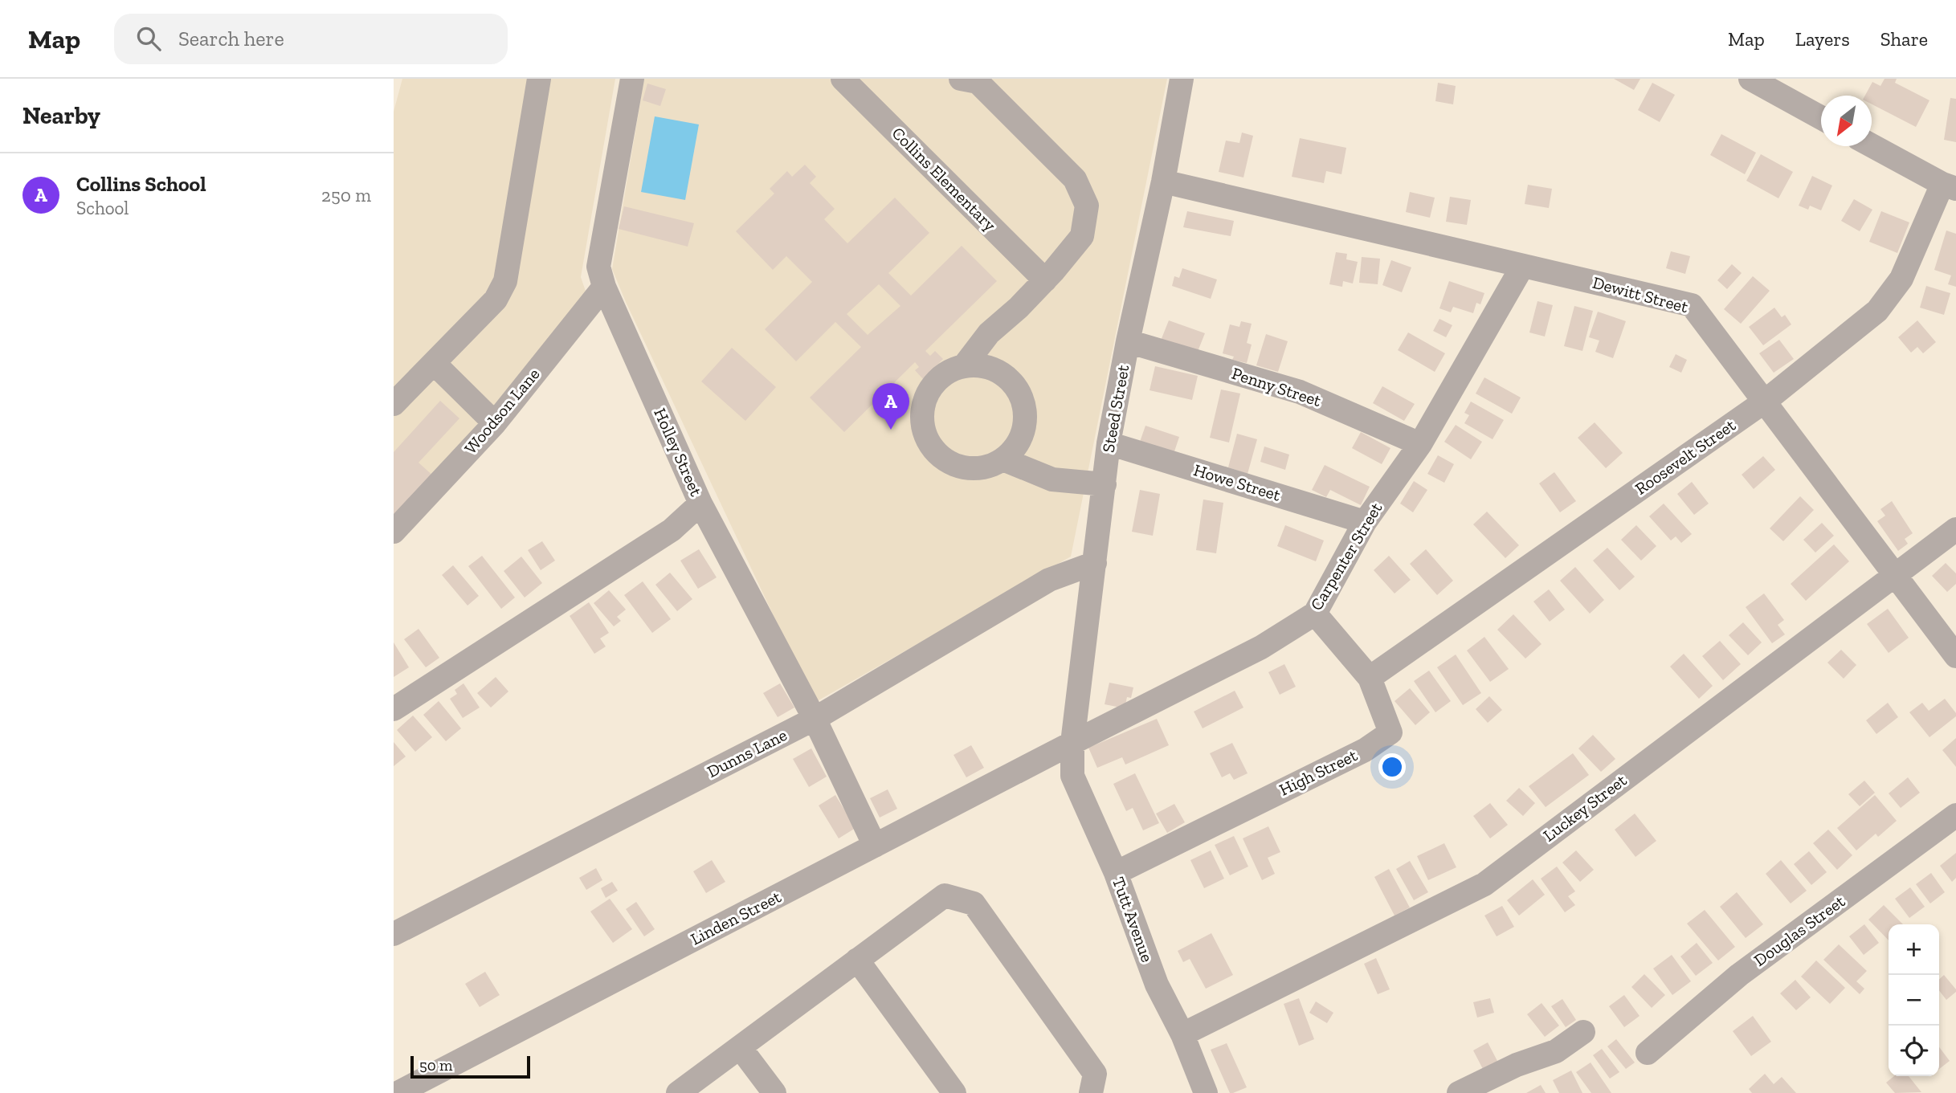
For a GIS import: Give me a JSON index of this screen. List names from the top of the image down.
{
  "streets": {
    "street": [
      "Collins Elementary",
      "Dewitt Street",
      "Penny Street",
      "Steed Street",
      "Woodson Lane",
      "Holley Street",
      "Roosevelt Street",
      "Howe Street",
      "Carpenter Street",
      "Dunns Lane",
      "High Street",
      "Luckey Street",
      "Linden Street",
      "Tutt Avenue",
      "Douglas Street"
    ]
  },
  "crossings": [
    ["Dewitt Street", "Steed Street"],
    ["Dewitt Street", "Roosevelt Street"],
    ["Dewitt Street", "Carpenter Street"],
    ["Dewitt Street", "Luckey Street"],
    ["Penny Street", "Steed Street"],
    ["Penny Street", "Carpenter Street"],
    ["Steed Street", "Howe Street"],
    ["Steed Street", "Carpenter Street"],
    ["Steed Street", "Dunns Lane"],
    ["Steed Street", "Linden Street"],
    ["Steed Street", "Tutt Avenue"],
    ["Woodson Lane", "Holley Street"],
    ["Roosevelt Street", "High Street"],
    ["Howe Street", "Carpenter Street"],
    ["Carpenter Street", "High Street"],
    ["Carpenter Street", "Linden Street"],
    ["Carpenter Street", "Tutt Avenue"],
    ["High Street", "Tutt Avenue"],
    ["Luckey Street", "Tutt Avenue"],
    ["Linden Street", "Tutt Avenue"]
  ],
  "scale_bar": "50 m",
  "north": "bottom left",
  "page": {
    "header": "Map",
    "search": "Search here",
    "nav": ["Map", "Layers", "Share"],
    "heading": "Nearby",
    "list": [
      {
        "mark": "A",
        "name": "Collins School",
        "note": "School",
        "value": "250 m"
      }
    ],
    "pins": "A",
    "map_buttons": ["+", "−"],
    "scale": "50 m"
  }
}
